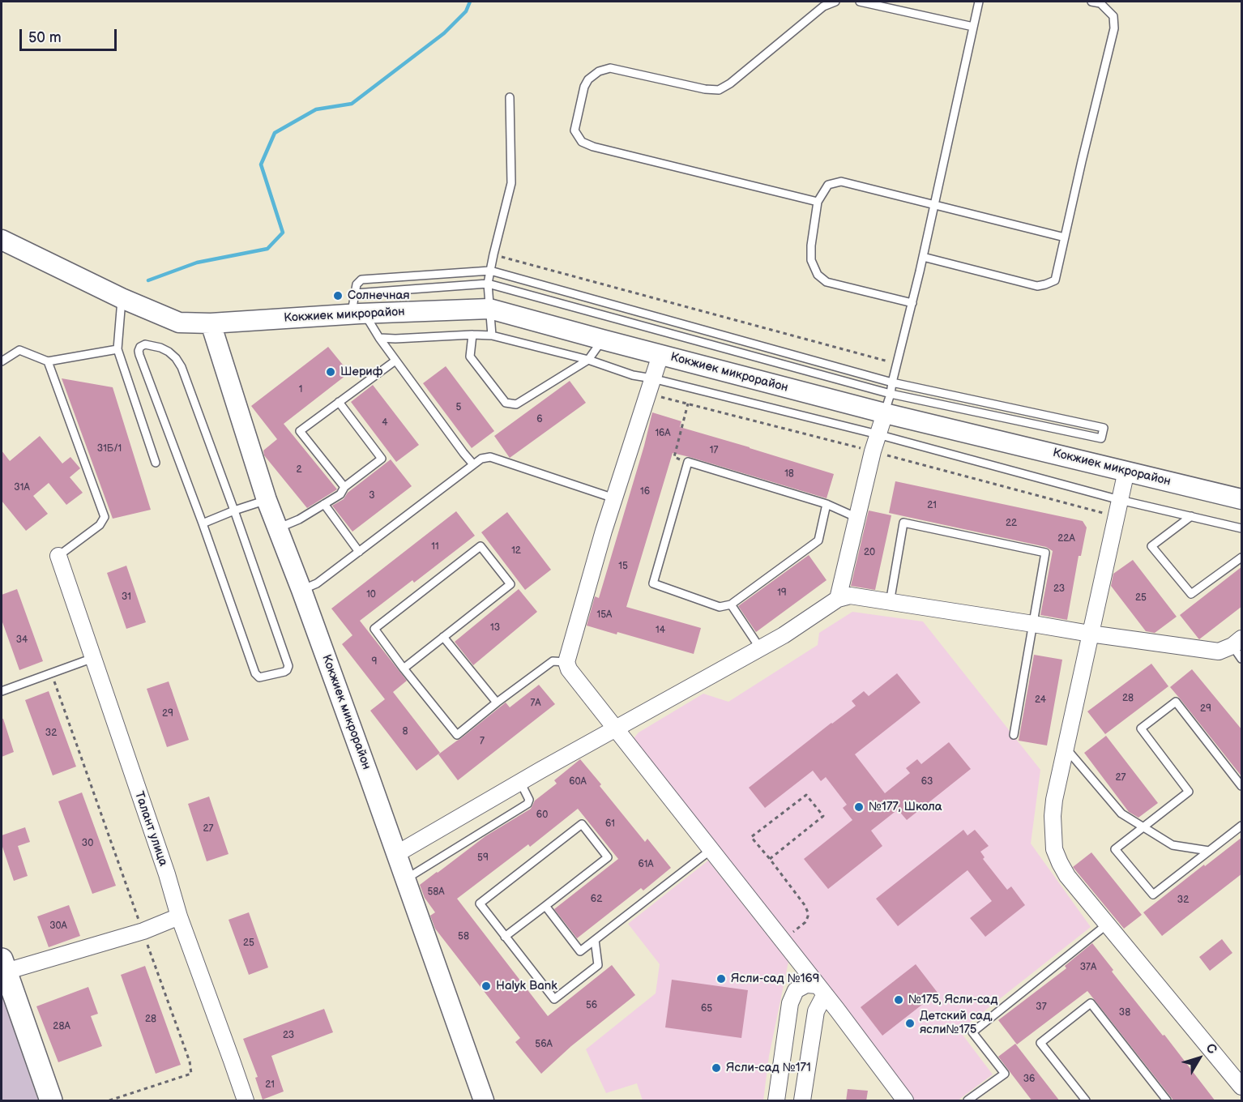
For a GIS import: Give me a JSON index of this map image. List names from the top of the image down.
{
  "streets": {
    "street": ["Кокжиек микрорайон", "Талант улица"]
  },
  "places": [
    "Солнечная",
    "Шериф",
    "№177, Школа",
    "Ясли-сад №169",
    "Halyk Bank",
    "№175, Ясли-сад",
    "Детский сад, ясли№175",
    "Ясли-сад №171"
  ],
  "house_numbers": [
    "1",
    "5",
    "6",
    "4",
    "16А",
    "31Б/1",
    "17",
    "2",
    "18",
    "31А",
    "16",
    "3",
    "21",
    "22",
    "22А",
    "11",
    "12",
    "20",
    "15",
    "23",
    "19",
    "10",
    "31",
    "25",
    "15А",
    "13",
    "14",
    "34",
    "9",
    "28",
    "24",
    "7А",
    "29",
    "29",
    "8",
    "32",
    "7",
    "27",
    "60А",
    "63",
    "60",
    "61",
    "27",
    "30",
    "59",
    "61А",
    "58А",
    "62",
    "32",
    "30А",
    "58",
    "25",
    "37А",
    "56",
    "37",
    "65",
    "38",
    "28",
    "28А",
    "23",
    "56А",
    "36",
    "21"
  ],
  "scale_bar": "50 m",
  "north": "top right"
}
